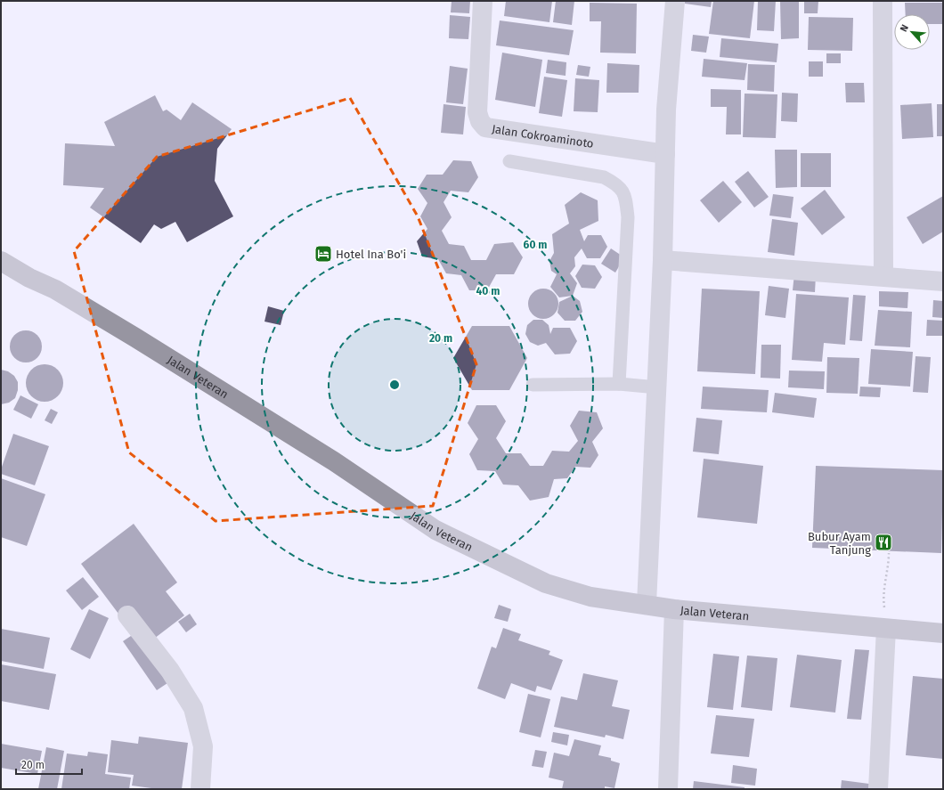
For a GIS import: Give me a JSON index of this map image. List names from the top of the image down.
{
  "streets": {
    "main road": ["Jalan Veteran"],
    "street": ["Jalan Cokroaminoto"]
  },
  "places": {
    "hotel": ["Hotel Ina Bo'i"],
    "restaurant": ["Bubur Ayam Tanjung"]
  },
  "scale_bar": "20 m",
  "north": "top left",
  "rings": ["60 m", "40 m", "20 m"]
}
